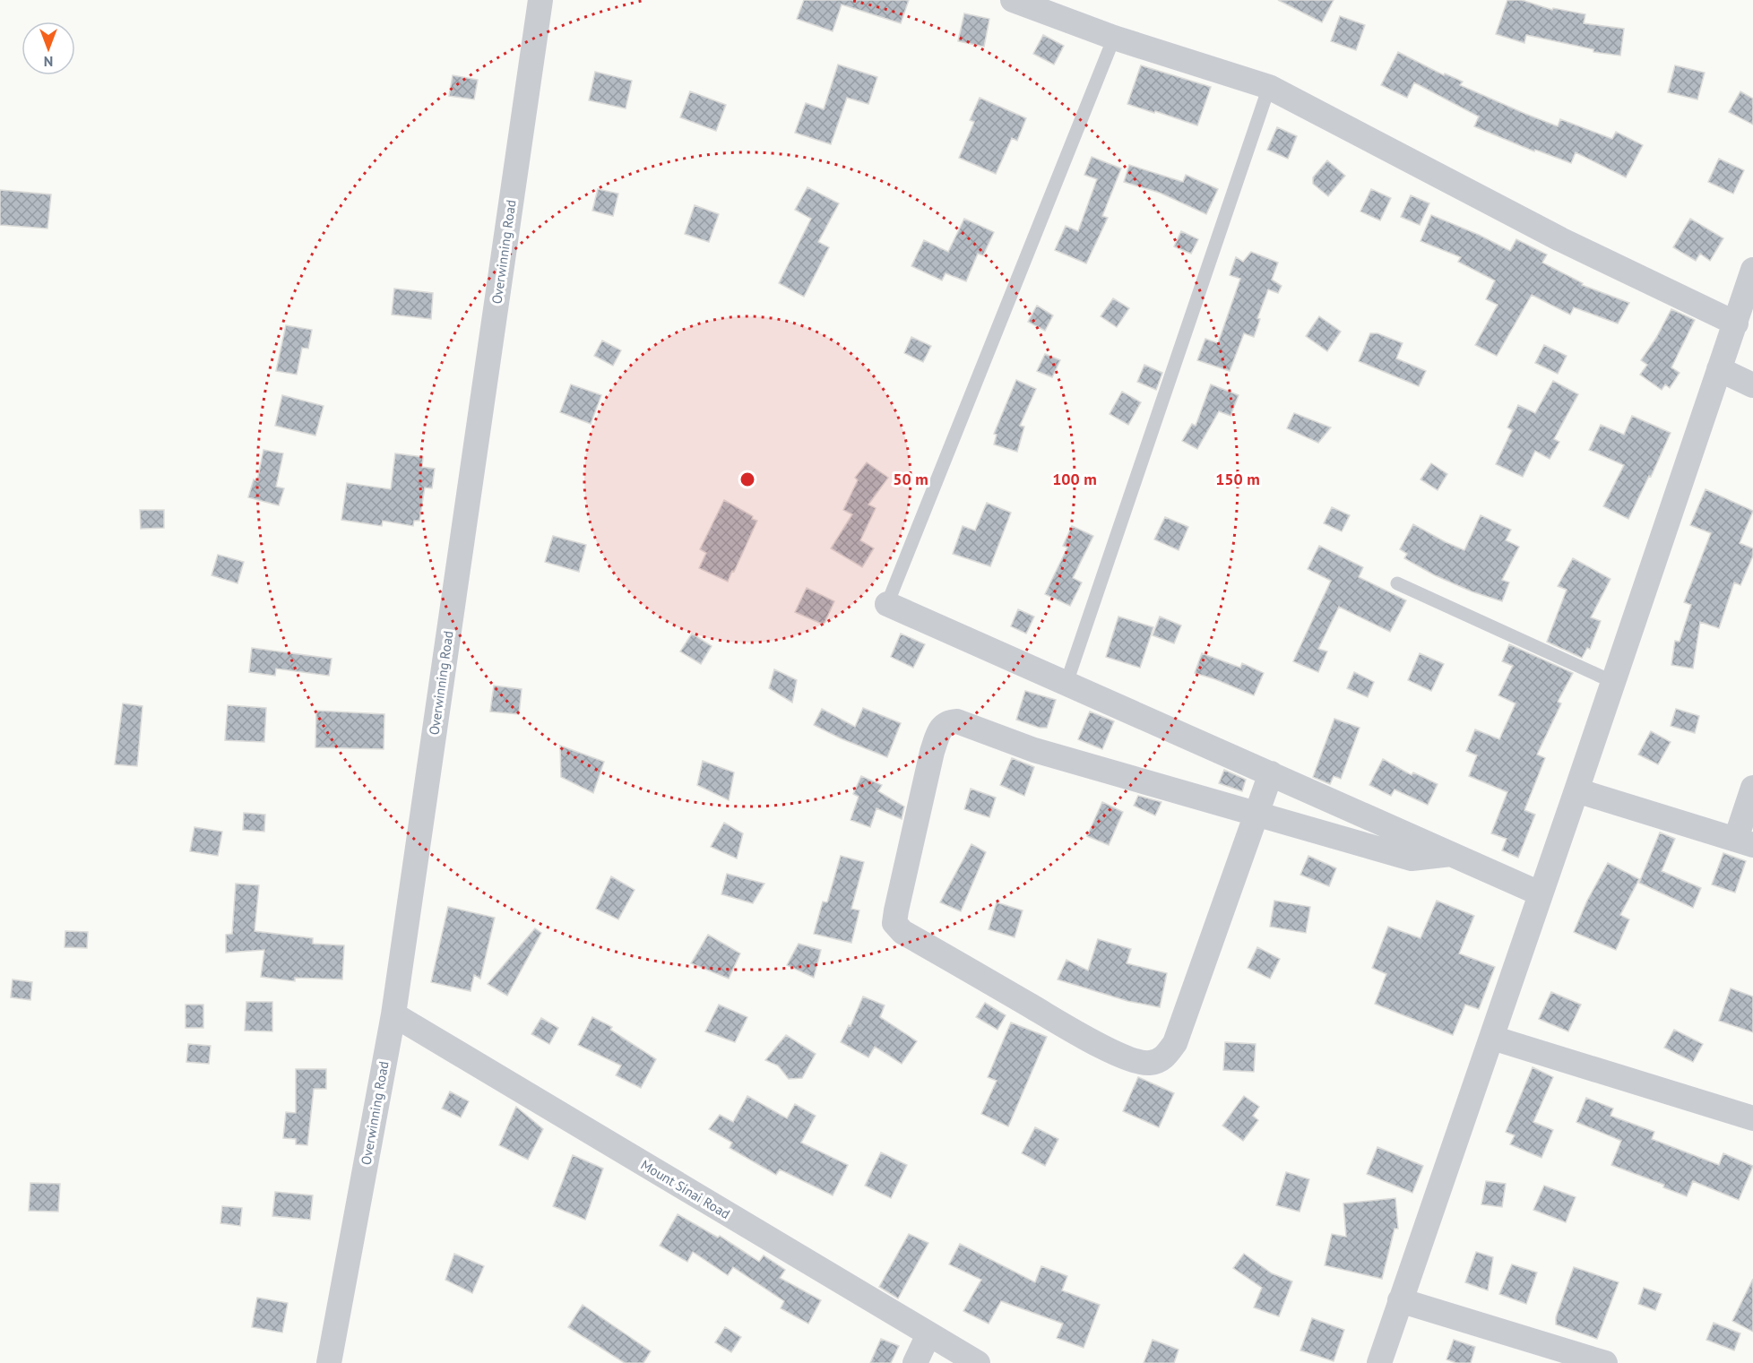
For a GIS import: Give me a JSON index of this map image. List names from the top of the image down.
{
  "streets": {
    "street": ["Overwinning Road", "Mount Sinai Road"]
  },
  "crossings": [
    ["Overwinning Road", "Mount Sinai Road"]
  ],
  "north": "bottom",
  "rings": ["50 m", "100 m", "150 m"]
}
